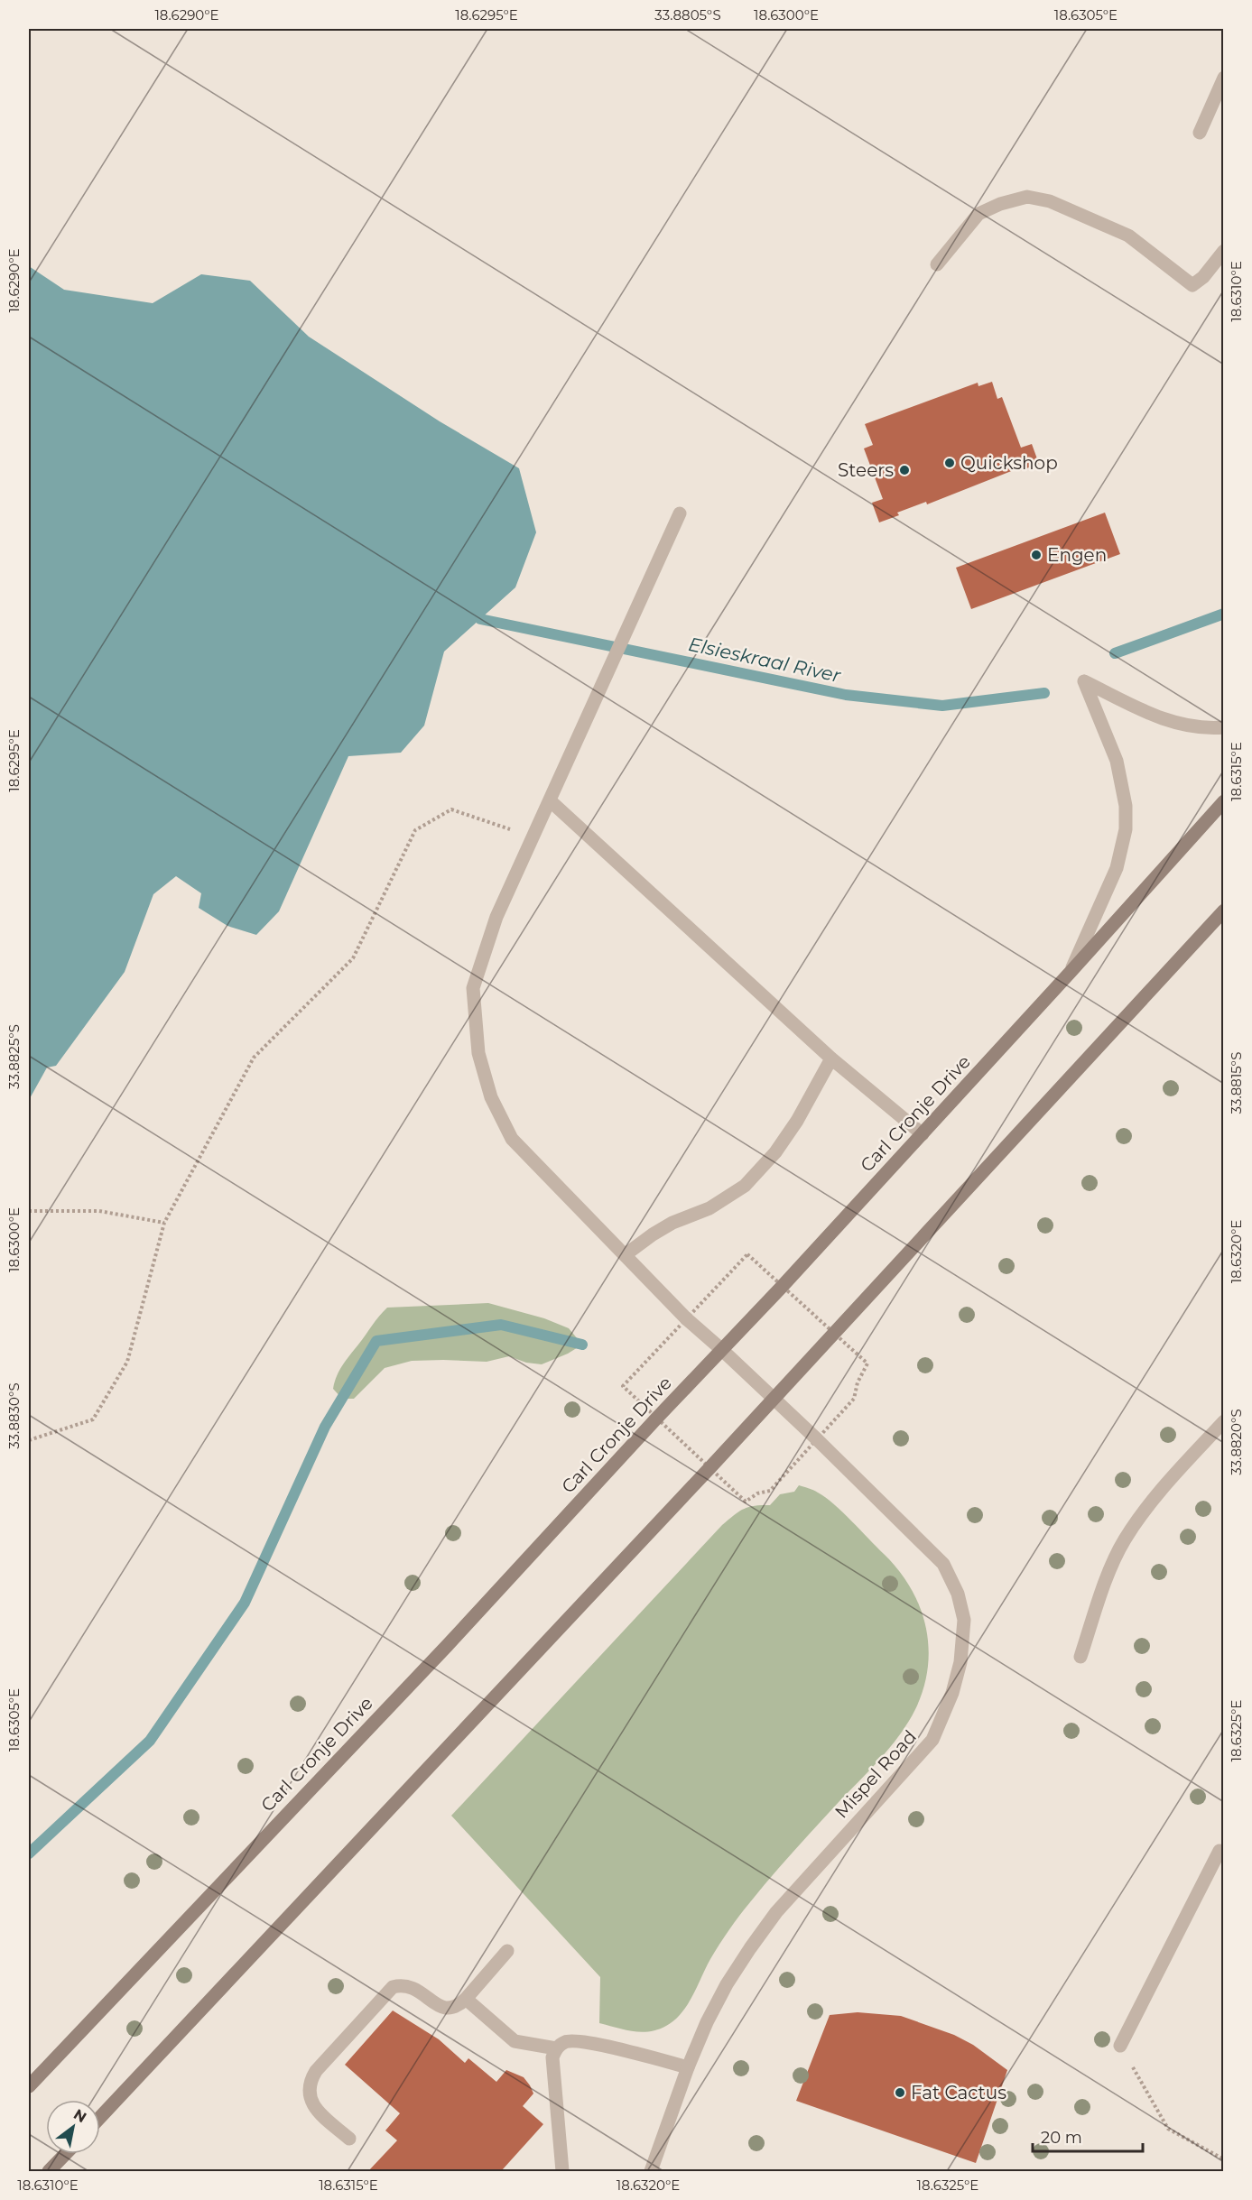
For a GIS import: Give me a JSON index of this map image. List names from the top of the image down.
{
  "streets": {
    "main road": ["Carl Cronje Drive"],
    "street": ["Mispel Road"]
  },
  "crossings": [
    ["Carl Cronje Drive", "Mispel Road"]
  ],
  "water": ["Elsieskraal River"],
  "places": [
    "Quickshop",
    "Steers",
    "Engen",
    "Fat Cactus"
  ],
  "scale_bar": "20 m",
  "north": "top right",
  "coordinates": [
    "18.6290°E",
    "18.6295°E",
    "33.8805°S",
    "18.6300°E",
    "18.6305°E",
    "18.6310°E",
    "18.6315°E",
    "33.8825°S",
    "33.8815°S",
    "18.6320°E",
    "33.8830°S",
    "33.8820°S",
    "18.6325°E"
  ]
}
